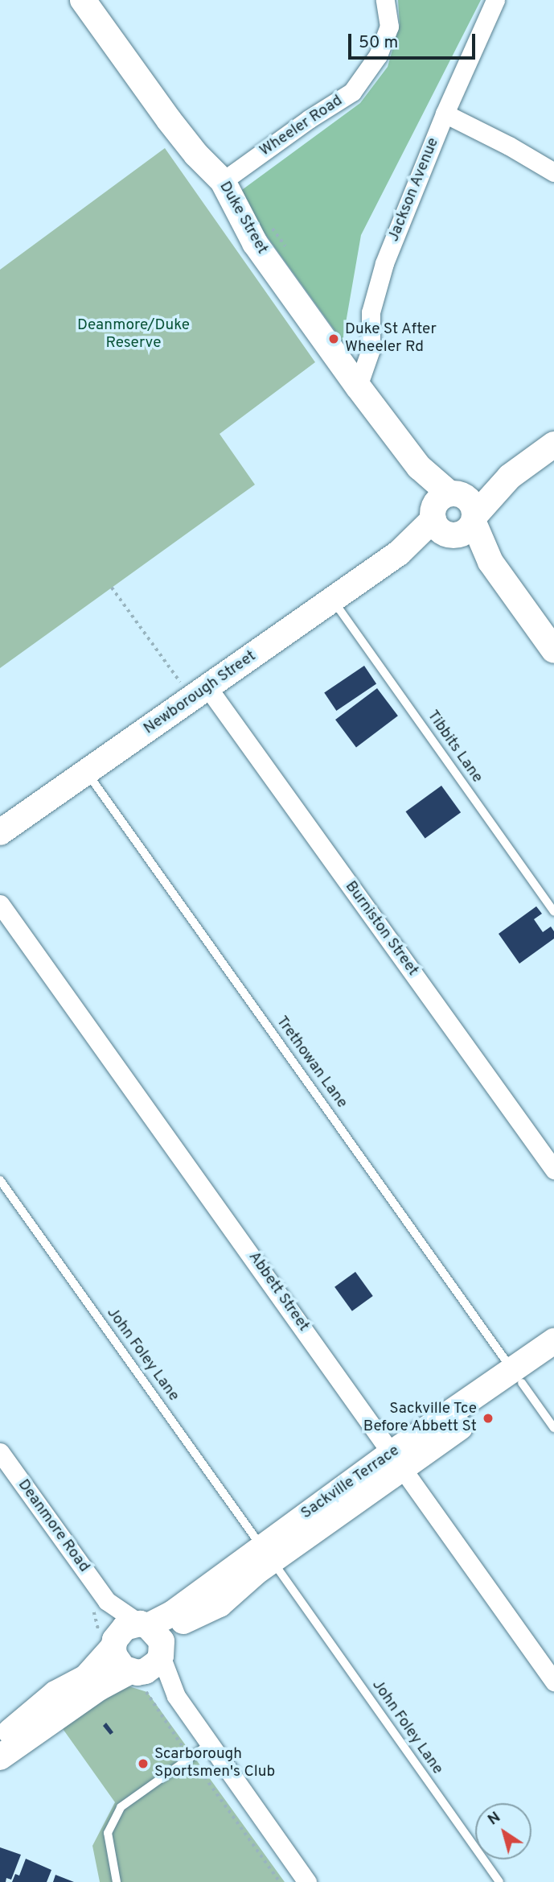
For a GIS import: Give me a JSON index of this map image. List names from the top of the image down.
{
  "streets": {
    "main road": ["Duke Street", "Newborough Street", "Sackville Terrace"],
    "street": [
      "Wheeler Road",
      "Jackson Avenue",
      "Burniston Street",
      "Abbett Street",
      "Deanmore Road"
    ],
    "lane": ["Tibbits Lane", "Trethowan Lane", "John Foley Lane"]
  },
  "crossings": [
    ["Wheeler Road", "Duke Street"],
    ["Jackson Avenue", "Duke Street"],
    ["Duke Street", "Newborough Street"],
    ["Newborough Street", "Tibbits Lane"],
    ["Newborough Street", "Burniston Street"],
    ["Newborough Street", "Trethowan Lane"],
    ["Trethowan Lane", "Sackville Terrace"],
    ["Abbett Street", "Sackville Terrace"],
    ["John Foley Lane", "Sackville Terrace"],
    ["Sackville Terrace", "Deanmore Road"]
  ],
  "parks": ["Deanmore/Duke Reserve"],
  "places": ["Duke St After Wheeler Rd", "Sackville Tce Before Abbett St", "Scarborough Sportsmen's Club"],
  "scale_bar": "50 m",
  "north": "top left"
}
